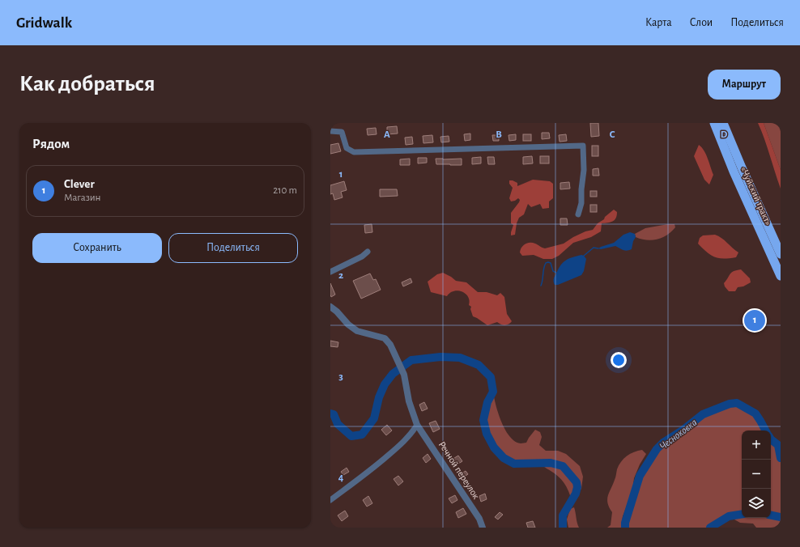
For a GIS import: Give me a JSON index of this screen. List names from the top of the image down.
{
  "streets": {
    "highway": ["«Чуйский тракт»"],
    "street": ["Речной переулок"]
  },
  "water": ["Чесноковка"],
  "page": {
    "header": "Gridwalk",
    "nav": ["Карта", "Слои", "Поделиться"],
    "buttons": [
      "Маршрут",
      ["Сохранить", "Поделиться"]
    ],
    "title": "Как добраться",
    "heading": "Рядом",
    "list": [
      {
        "mark": "1",
        "name": "Clever",
        "note": "Магазин",
        "value": "210 m"
      }
    ],
    "pins": "1",
    "map_buttons": ["+", "−"]
  },
  "grid": {
    "columns": [
      "A",
      "B",
      "C",
      "D"
    ],
    "rows": [
      "1",
      "2",
      "3",
      "4"
    ]
  }
}
